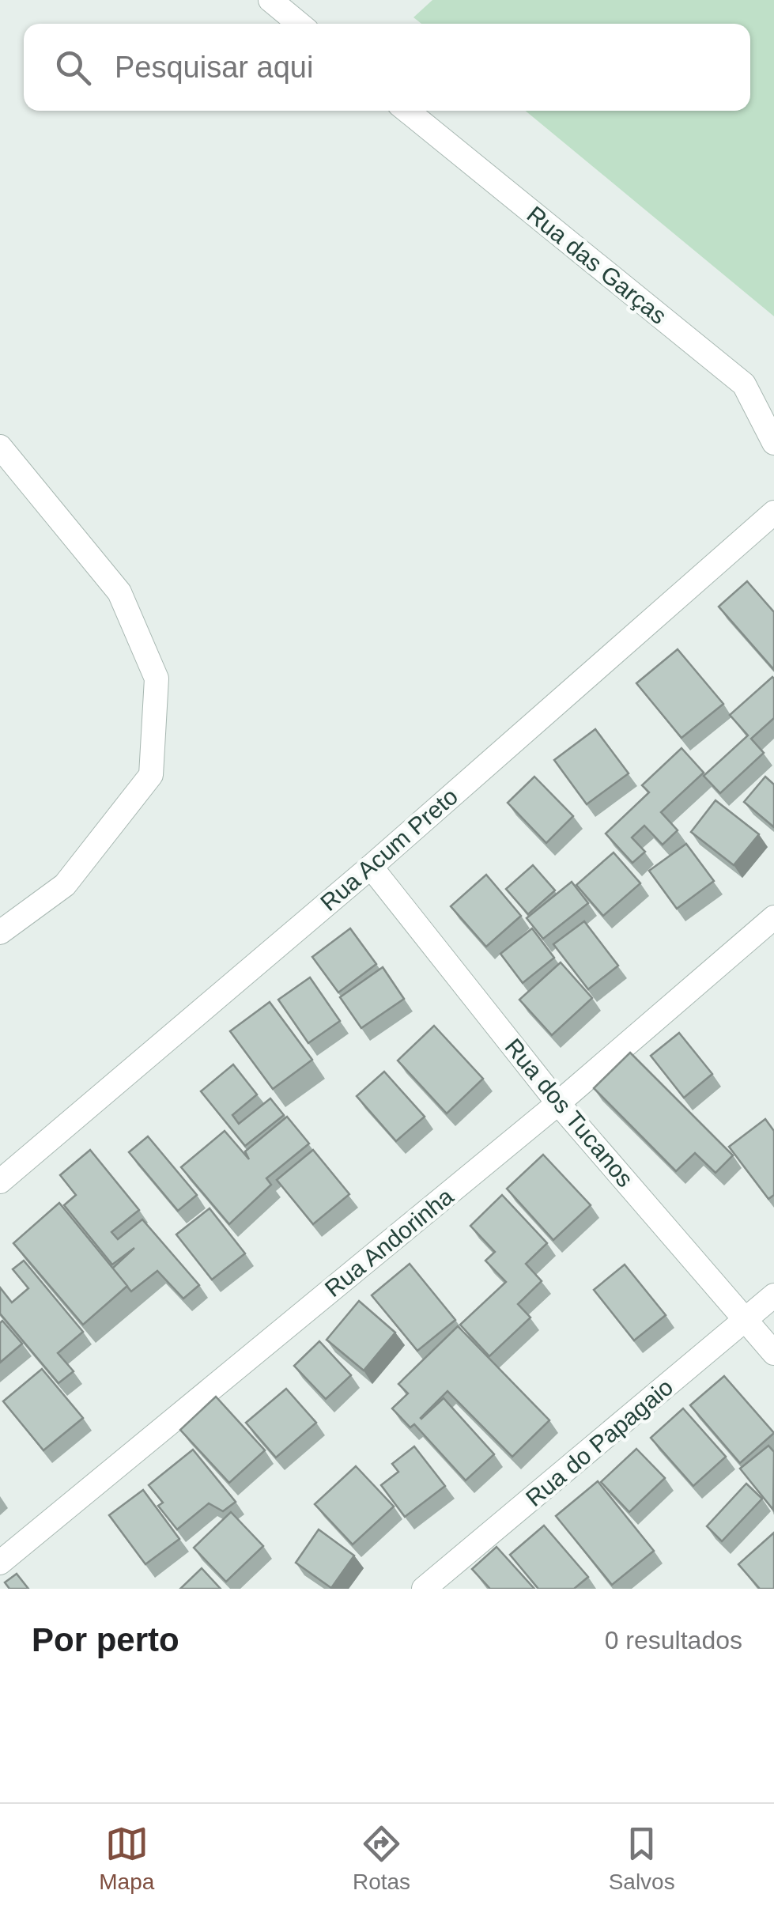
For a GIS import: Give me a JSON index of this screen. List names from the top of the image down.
{
  "streets": {
    "street": [
      "Rua das Garças",
      "Rua Acum Preto",
      "Rua dos Tucanos",
      "Rua Andorinha",
      "Rua do Papagaio"
    ]
  },
  "crossings": [
    ["Rua Acum Preto", "Rua dos Tucanos"],
    ["Rua dos Tucanos", "Rua Andorinha"],
    ["Rua dos Tucanos", "Rua do Papagaio"]
  ],
  "page": {
    "search": "Pesquisar aqui",
    "heading": ["Por perto", "0 resultados"],
    "nav": ["Mapa", "Rotas", "Salvos"]
  }
}
